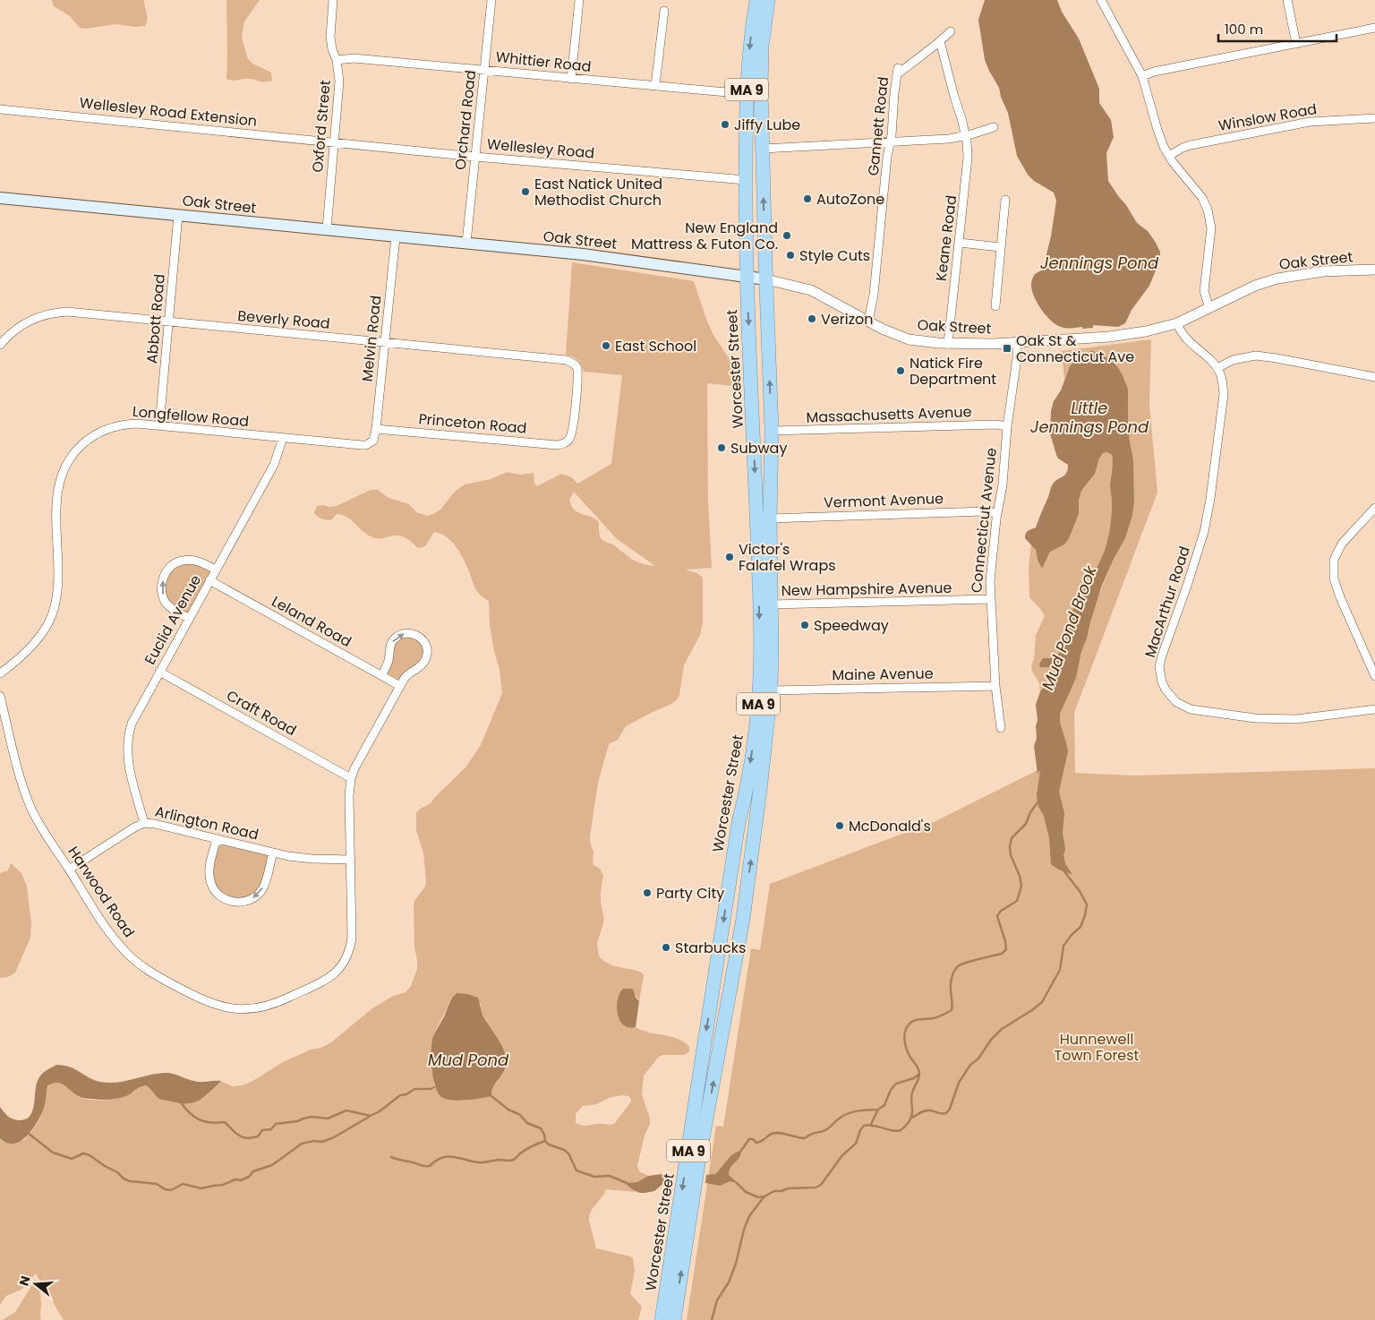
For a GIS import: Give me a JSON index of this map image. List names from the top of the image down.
{
  "streets": {
    "highway": ["MA 9", "Worcester Street"],
    "main road": ["Oak Street"],
    "street": [
      "Whittier Road",
      "Wellesley Road Extension",
      "Winslow Road",
      "Orchard Road",
      "Oxford Street",
      "Gannett Road",
      "Wellesley Road",
      "Keane Road",
      "Abbott Road",
      "Beverly Road",
      "Melvin Road",
      "Massachusetts Avenue",
      "Longfellow Road",
      "Princeton Road",
      "Vermont Avenue",
      "Connecticut Avenue",
      "New Hampshire Avenue",
      "MacArthur Road",
      "Euclid Avenue",
      "Leland Road",
      "Maine Avenue",
      "Craft Road",
      "Arlington Road",
      "Harwood Road"
    ]
  },
  "crossings": [
    ["Whittier Road", "Orchard Road"],
    ["Whittier Road", "Oxford Street"],
    ["Whittier Road", "Worcester Street"],
    ["Wellesley Road Extension", "Oxford Street"],
    ["Wellesley Road Extension", "Wellesley Road"],
    ["Orchard Road", "Wellesley Road"],
    ["Orchard Road", "Oak Street"],
    ["Oxford Street", "Wellesley Road"],
    ["Oxford Street", "Oak Street"],
    ["Gannett Road", "Oak Street"],
    ["Gannett Road", "Keane Road"],
    ["Wellesley Road", "Worcester Street"],
    ["Oak Street", "Keane Road"],
    ["Oak Street", "Abbott Road"],
    ["Oak Street", "Melvin Road"],
    ["Oak Street", "Worcester Street"],
    ["Oak Street", "Connecticut Avenue"],
    ["Abbott Road", "Beverly Road"],
    ["Abbott Road", "Longfellow Road"],
    ["Beverly Road", "Melvin Road"],
    ["Beverly Road", "Princeton Road"],
    ["Melvin Road", "Longfellow Road"],
    ["Melvin Road", "Princeton Road"],
    ["Worcester Street", "Massachusetts Avenue"],
    ["Worcester Street", "Vermont Avenue"],
    ["Worcester Street", "New Hampshire Avenue"],
    ["Worcester Street", "Maine Avenue"],
    ["Massachusetts Avenue", "Connecticut Avenue"],
    ["Longfellow Road", "Euclid Avenue"],
    ["Vermont Avenue", "Connecticut Avenue"],
    ["Connecticut Avenue", "New Hampshire Avenue"],
    ["Connecticut Avenue", "Maine Avenue"],
    ["Euclid Avenue", "Leland Road"],
    ["Euclid Avenue", "Craft Road"],
    ["Euclid Avenue", "Arlington Road"],
    ["Leland Road", "Harwood Road"],
    ["Craft Road", "Harwood Road"],
    ["Arlington Road", "Harwood Road"]
  ],
  "water": [
    "Jennings Pond",
    "Little Jennings Pond",
    "Mud Pond Brook",
    "Mud Pond"
  ],
  "parks": ["Hunnewell Town Forest"],
  "places": {
    "other": [
      "Jiffy Lube",
      "East Natick United Methodist Church",
      "AutoZone",
      "New England Mattress & Futon Co.",
      "Style Cuts",
      "Verizon",
      "East School",
      "Natick Fire Department",
      "Subway",
      "Victor's Falafel Wraps",
      "Speedway",
      "McDonald's",
      "Party City",
      "Starbucks"
    ],
    "transit": ["Oak St & Connecticut Ave"]
  },
  "scale_bar": "100 m",
  "north": "left"
}
